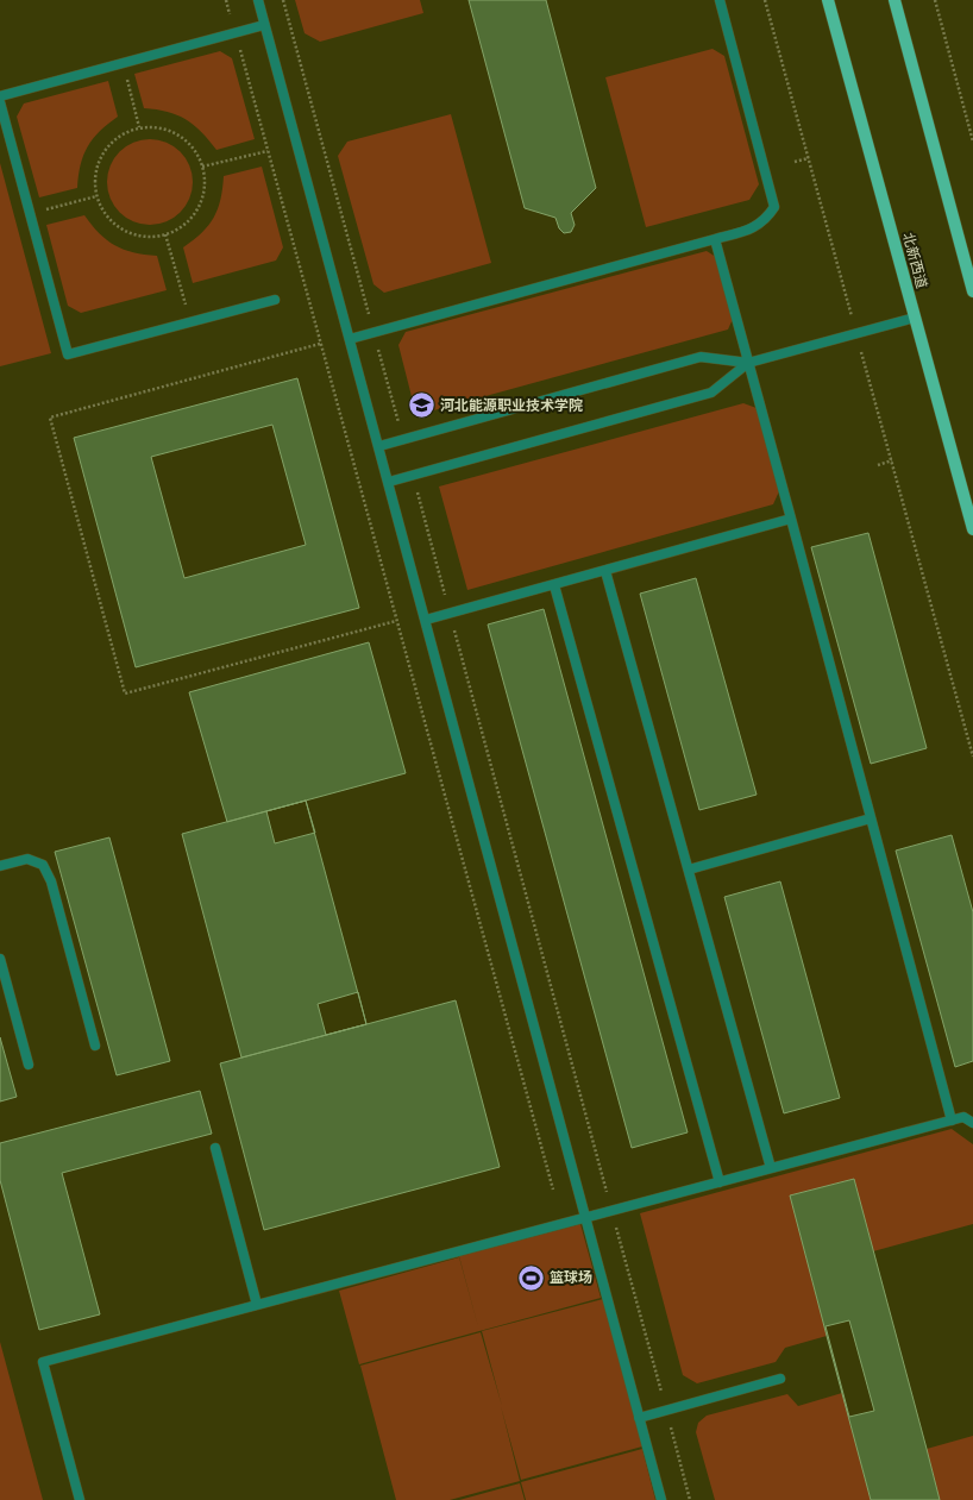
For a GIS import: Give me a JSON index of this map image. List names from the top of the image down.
{
  "streets": {
    "main road": ["北新西道"]
  },
  "places": {
    "school or university": ["河北能源职业技术学院"],
    "sports": ["篮球场"]
  }
}
